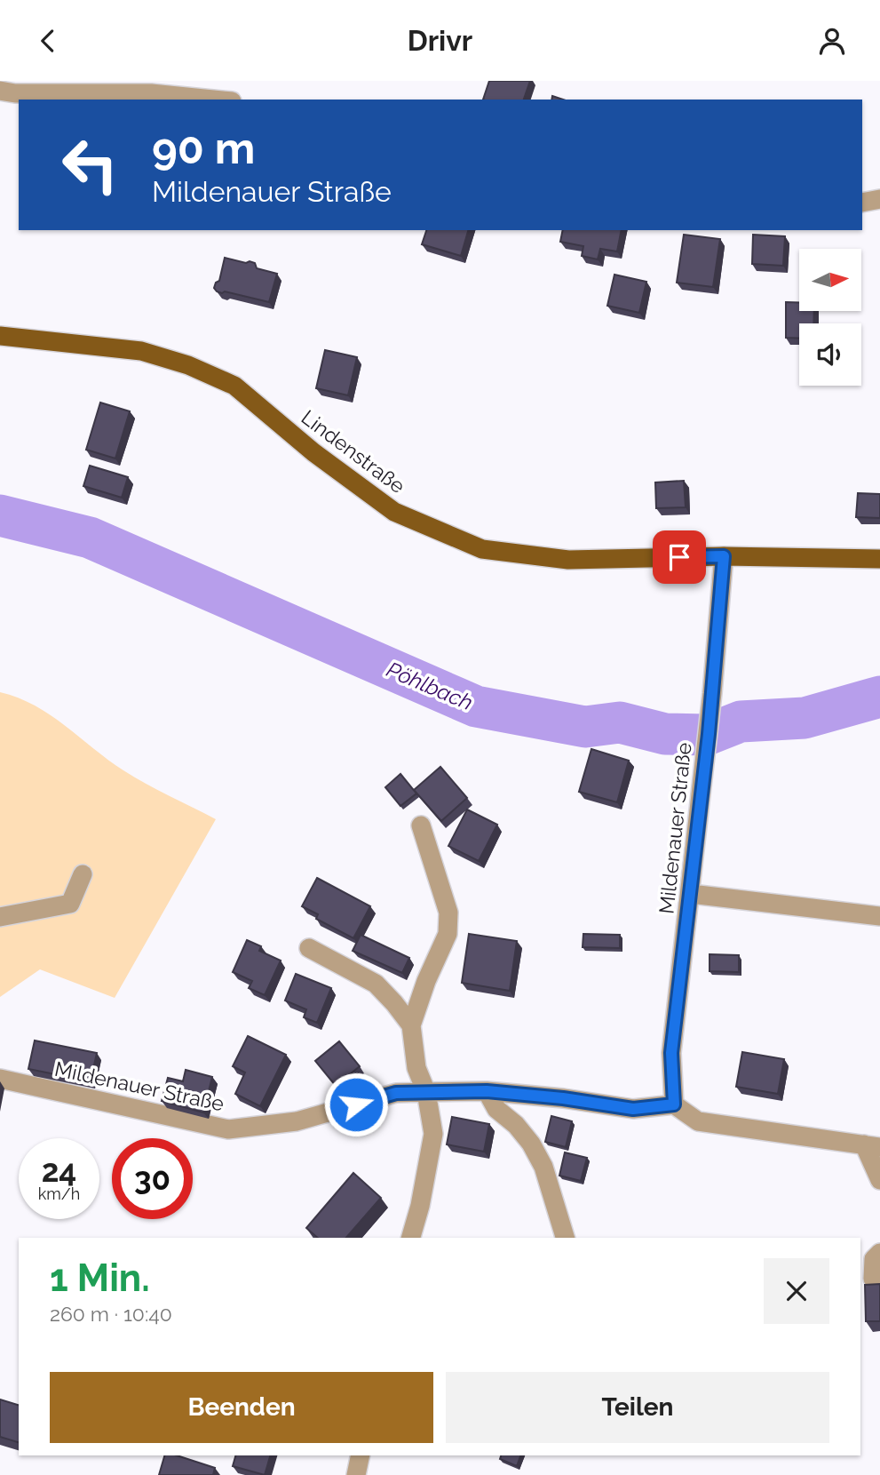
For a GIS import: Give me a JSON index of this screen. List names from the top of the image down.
{
  "streets": {
    "main road": ["Lindenstraße"],
    "street": ["Mildenauer Straße"]
  },
  "crossings": [
    ["Lindenstraße", "Mildenauer Straße"]
  ],
  "water": ["Pöhlbach"],
  "north": "right",
  "page": {
    "header": "Drivr",
    "turn": ["90 m", "Mildenauer Straße"],
    "speed": "24 km/h",
    "limit": "30",
    "heading": ["1 Min.", "260 m · 10:40"],
    "buttons": ["Beenden", "Teilen"]
  }
}
